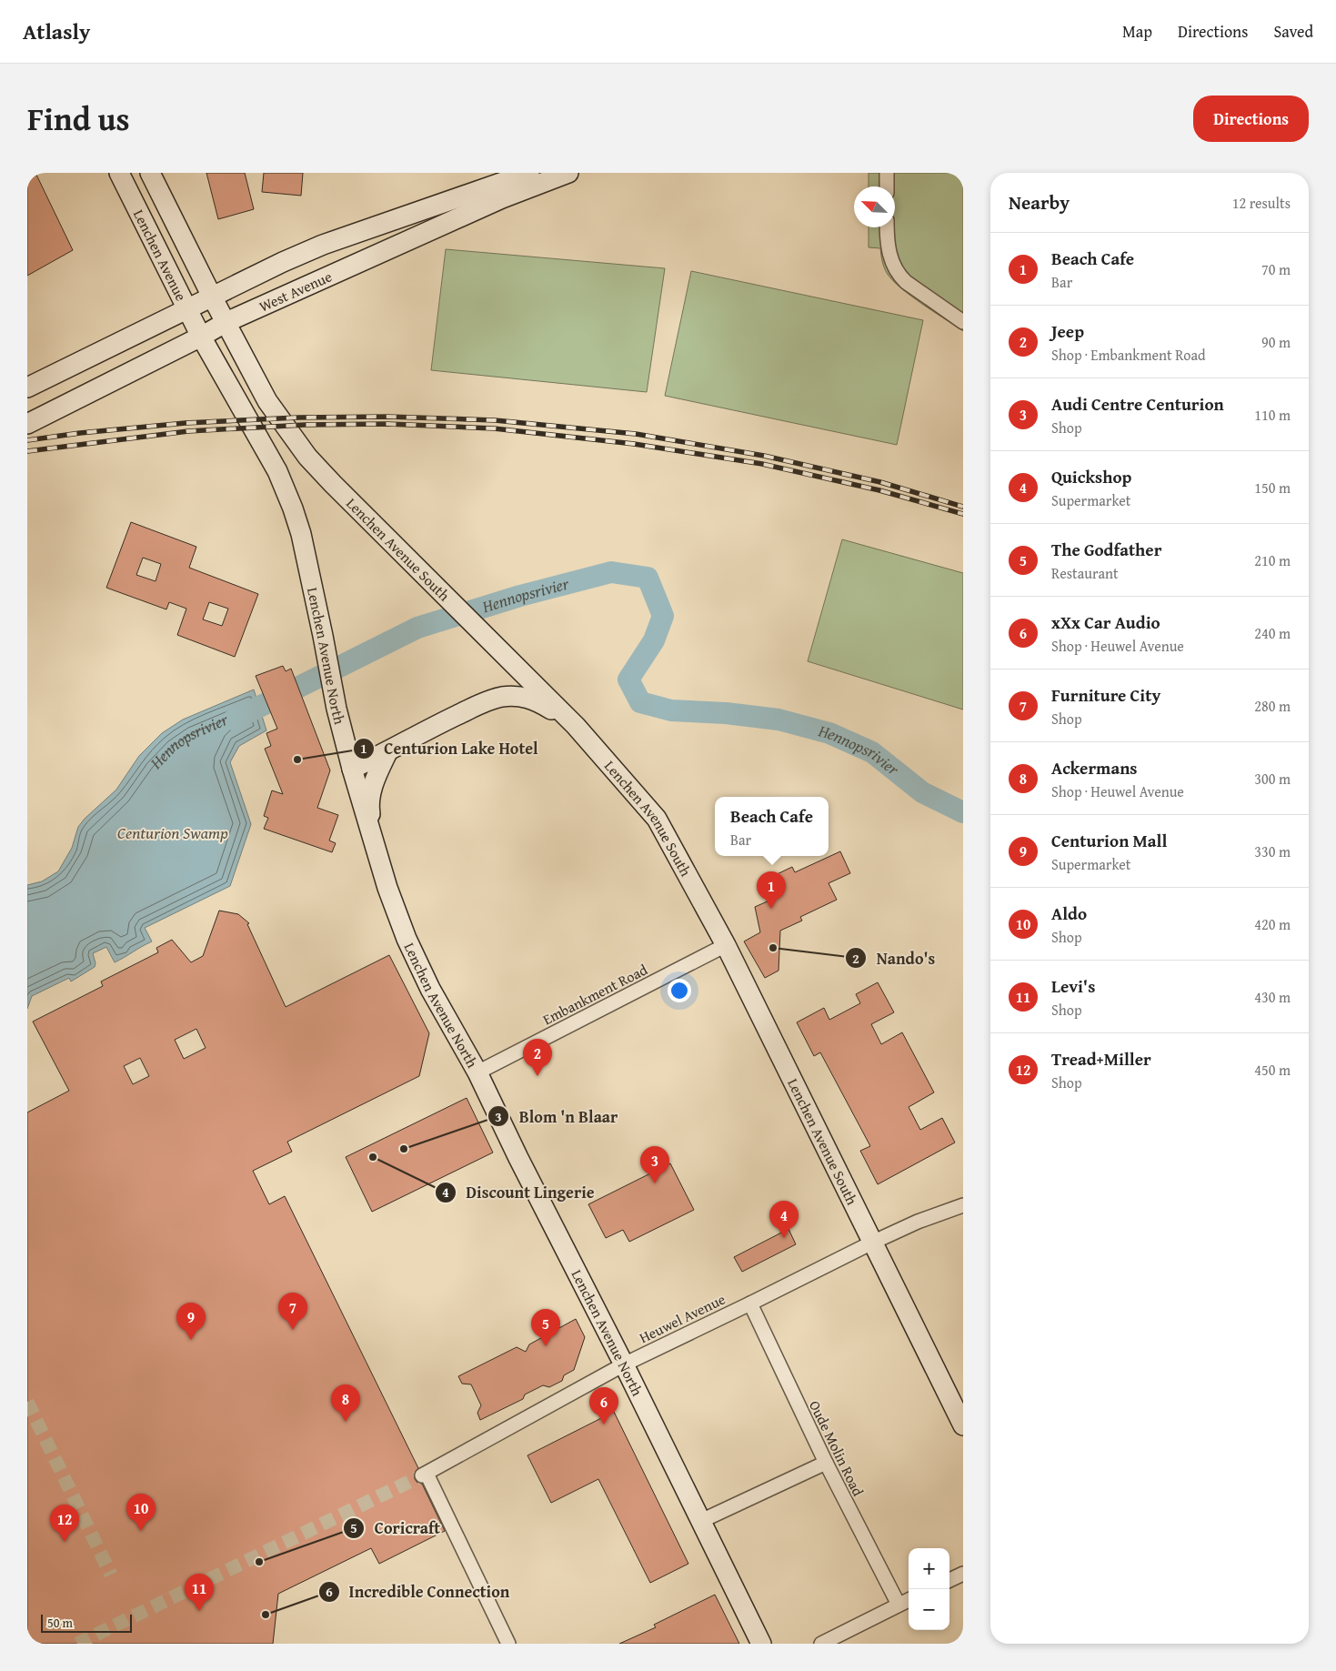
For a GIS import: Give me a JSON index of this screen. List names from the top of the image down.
{
  "streets": {
    "main road": [
      "Lenchen Avenue",
      "West Avenue",
      "Lenchen Avenue South",
      "Lenchen Avenue North"
    ],
    "street": ["Embankment Road", "Heuwel Avenue", "Oude Molin Road"]
  },
  "crossings": [
    ["Lenchen Avenue", "West Avenue"],
    ["Lenchen Avenue", "Lenchen Avenue South"],
    ["Lenchen Avenue", "Lenchen Avenue North"],
    ["West Avenue", "Lenchen Avenue South"],
    ["West Avenue", "Lenchen Avenue North"],
    ["Lenchen Avenue South", "Embankment Road"],
    ["Lenchen Avenue South", "Heuwel Avenue"],
    ["Lenchen Avenue North", "Embankment Road"],
    ["Lenchen Avenue North", "Heuwel Avenue"],
    ["Heuwel Avenue", "Oude Molin Road"]
  ],
  "water": ["Hennopsrivier", "Centurion Swamp"],
  "places": [
    "Centurion Lake Hotel",
    "Nando's",
    "Blom 'n Blaar",
    "Discount Lingerie",
    "Coricraft",
    "Incredible Connection"
  ],
  "scale_bar": "50 m",
  "north": "top left",
  "page": {
    "header": "Atlasly",
    "nav": ["Map", "Directions", "Saved"],
    "title": "Find us",
    "buttons": "Directions",
    "heading": ["Nearby", "12 results"],
    "list": [
      {
        "mark": "1",
        "name": "Beach Cafe",
        "note": "Bar",
        "value": "70 m"
      },
      {
        "mark": "2",
        "name": "Jeep",
        "note": "Shop · Embankment Road",
        "value": "90 m"
      },
      {
        "mark": "3",
        "name": "Audi Centre Centurion",
        "note": "Shop",
        "value": "110 m"
      },
      {
        "mark": "4",
        "name": "Quickshop",
        "note": "Supermarket",
        "value": "150 m"
      },
      {
        "mark": "5",
        "name": "The Godfather",
        "note": "Restaurant",
        "value": "210 m"
      },
      {
        "mark": "6",
        "name": "xXx Car Audio",
        "note": "Shop · Heuwel Avenue",
        "value": "240 m"
      },
      {
        "mark": "7",
        "name": "Furniture City",
        "note": "Shop",
        "value": "280 m"
      },
      {
        "mark": "8",
        "name": "Ackermans",
        "note": "Shop · Heuwel Avenue",
        "value": "300 m"
      },
      {
        "mark": "9",
        "name": "Centurion Mall",
        "note": "Supermarket",
        "value": "330 m"
      },
      {
        "mark": "10",
        "name": "Aldo",
        "note": "Shop",
        "value": "420 m"
      },
      {
        "mark": "11",
        "name": "Levi's",
        "note": "Shop",
        "value": "430 m"
      },
      {
        "mark": "12",
        "name": "Tread+Miller",
        "note": "Shop",
        "value": "450 m"
      }
    ],
    "popup": ["Beach Cafe", "Bar"],
    "pins": [
      "1",
      "2",
      "3",
      "4",
      "7",
      "9",
      "5",
      "8",
      "6",
      "10",
      "12",
      "11"
    ],
    "map_buttons": ["+", "−"],
    "scale": "50 m"
  }
}
